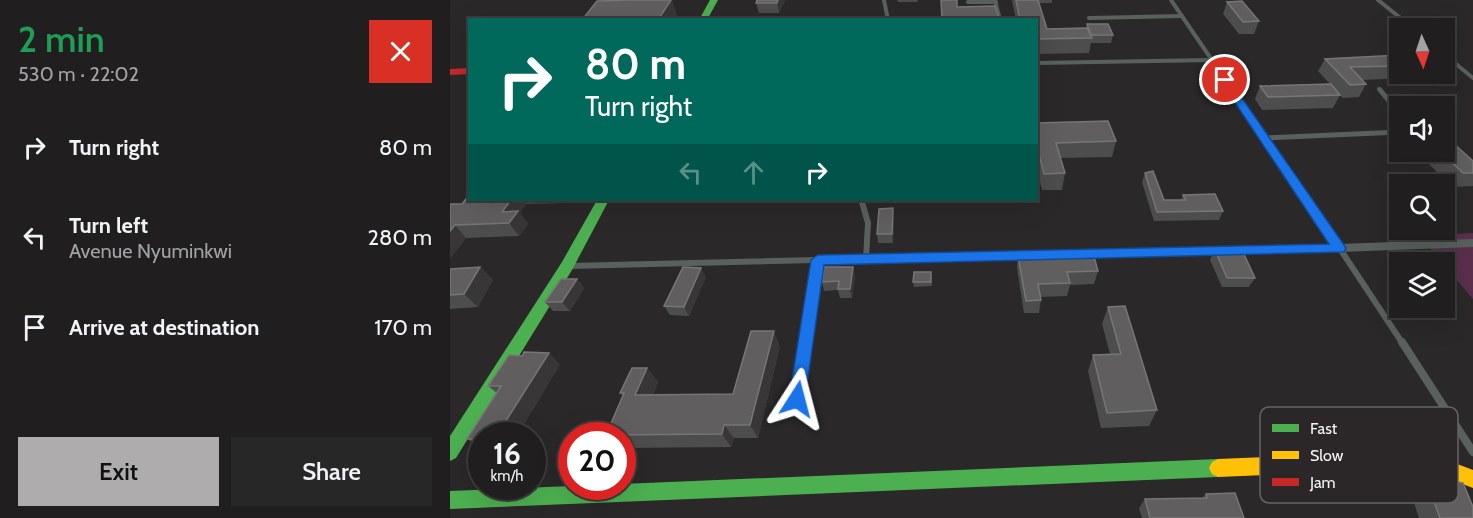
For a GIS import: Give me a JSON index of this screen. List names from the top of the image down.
{
  "legend": ["Fast", "Slow", "Jam"],
  "north": "bottom",
  "page": {
    "heading": ["2 min", "530 m · 22:02"],
    "turn": ["80 m", "Turn right"],
    "list": [
      {
        "name": "Turn right",
        "value": "80 m"
      },
      {
        "name": "Turn left",
        "note": "Avenue Nyuminkwi",
        "value": "280 m"
      },
      {
        "name": "Arrive at destination",
        "value": "170 m"
      }
    ],
    "speed": "16 km/h",
    "limit": "20",
    "buttons": ["Exit", "Share"]
  }
}
